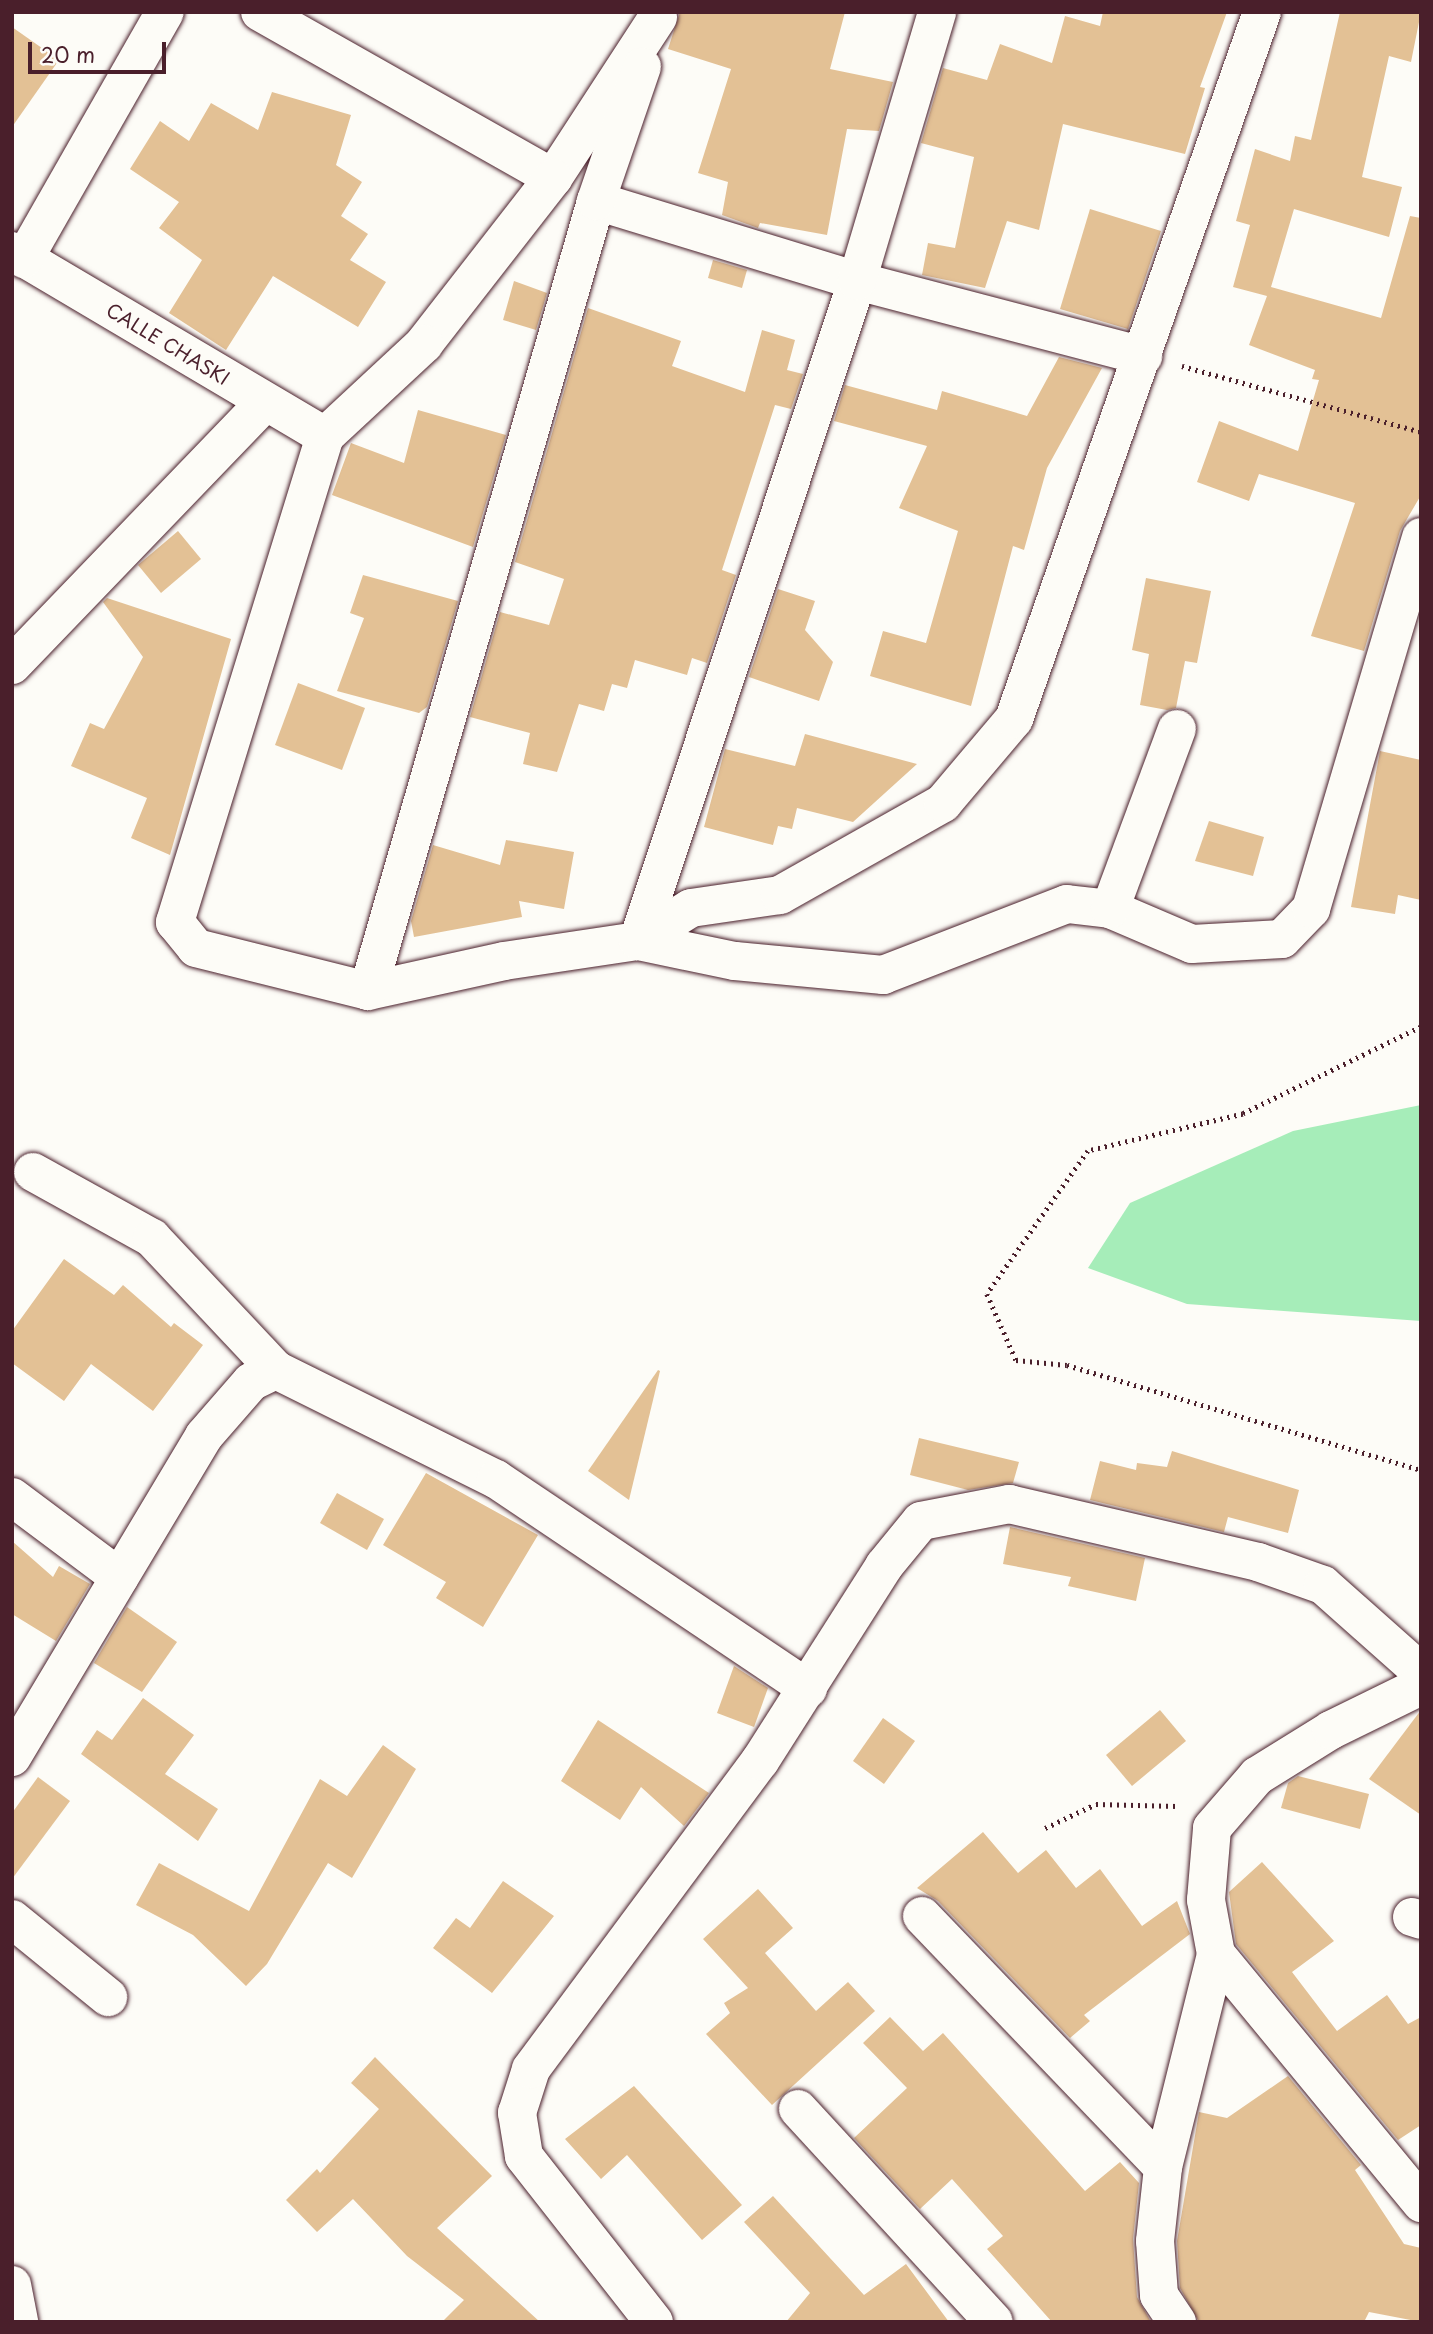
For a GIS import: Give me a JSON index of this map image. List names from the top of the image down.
{
  "streets": {
    "street": ["CALLE CHASKI"]
  },
  "scale_bar": "20 m"
}
